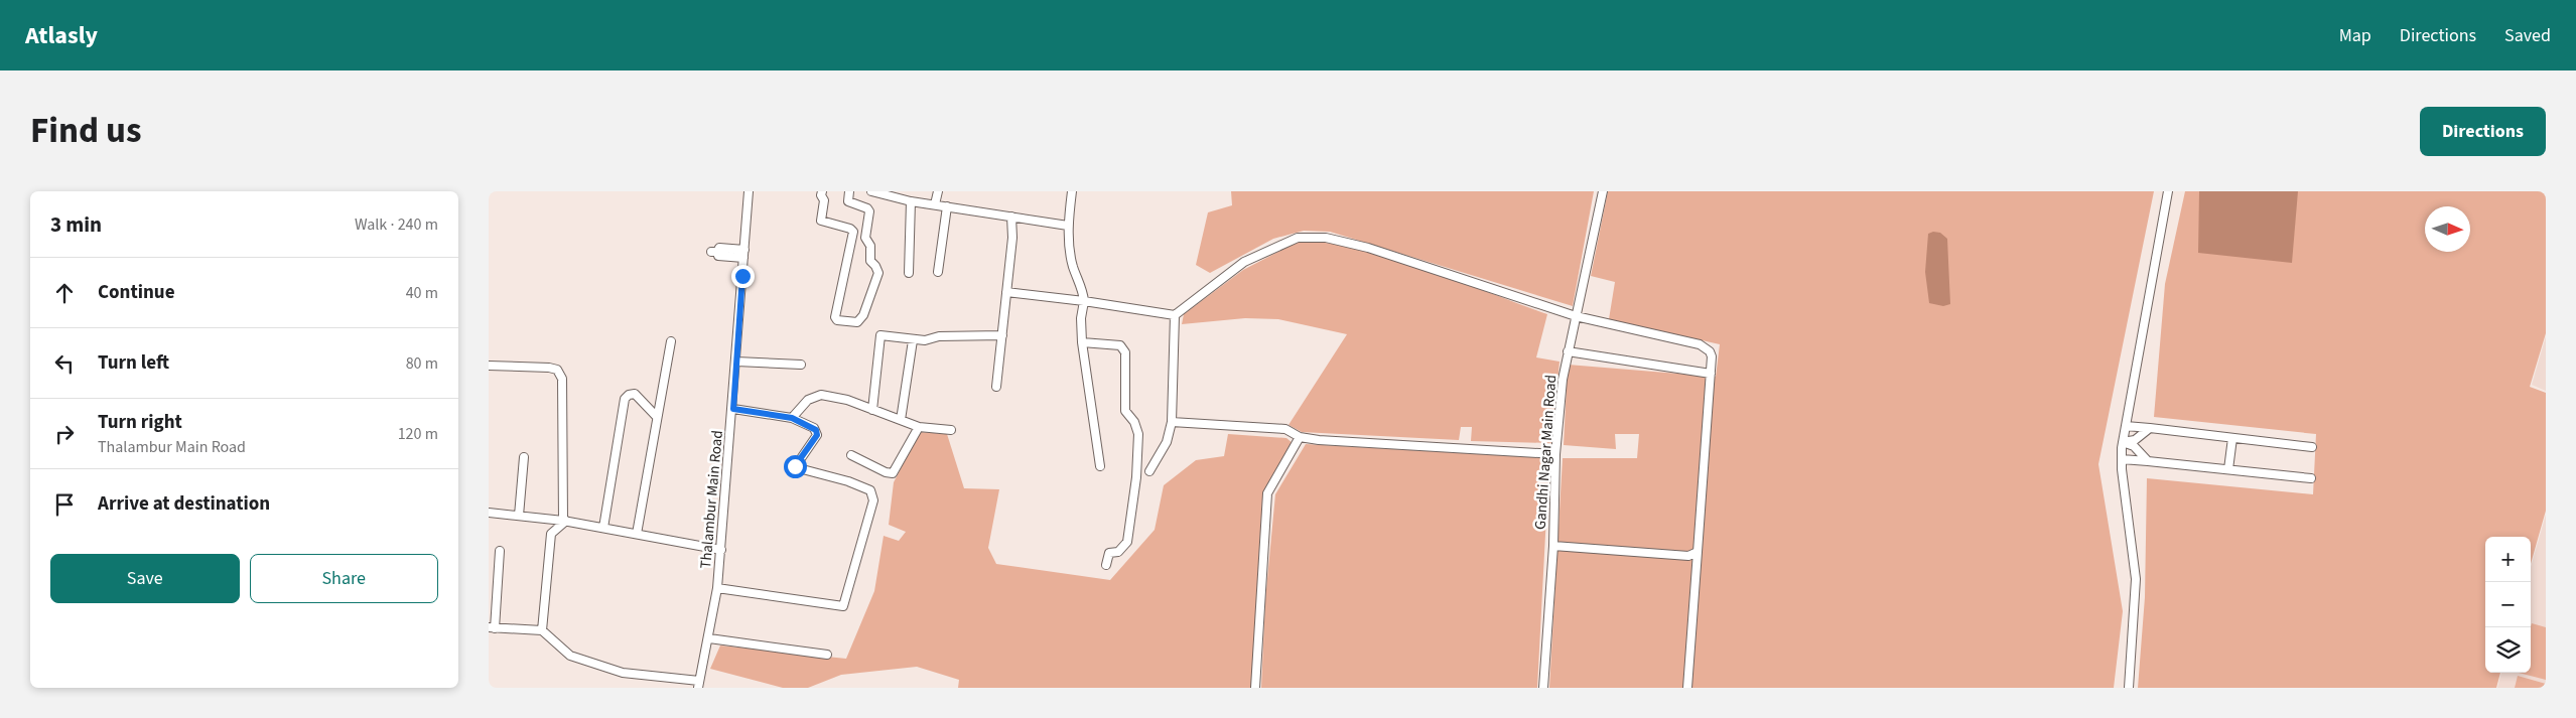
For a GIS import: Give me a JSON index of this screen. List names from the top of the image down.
{
  "streets": {
    "street": ["Gandhi Nagar Main Road", "Thalambur Main Road"]
  },
  "north": "right",
  "page": {
    "header": "Atlasly",
    "nav": ["Map", "Directions", "Saved"],
    "title": "Find us",
    "buttons": [
      "Directions",
      ["Save", "Share"]
    ],
    "heading": ["3 min", "Walk · 240 m"],
    "list": [
      ["Continue", "40 m"],
      ["Turn left", "80 m"],
      ["Turn right", "Thalambur Main Road", "120 m"],
      "Arrive at destination"
    ],
    "map_buttons": ["+", "−"]
  }
}
